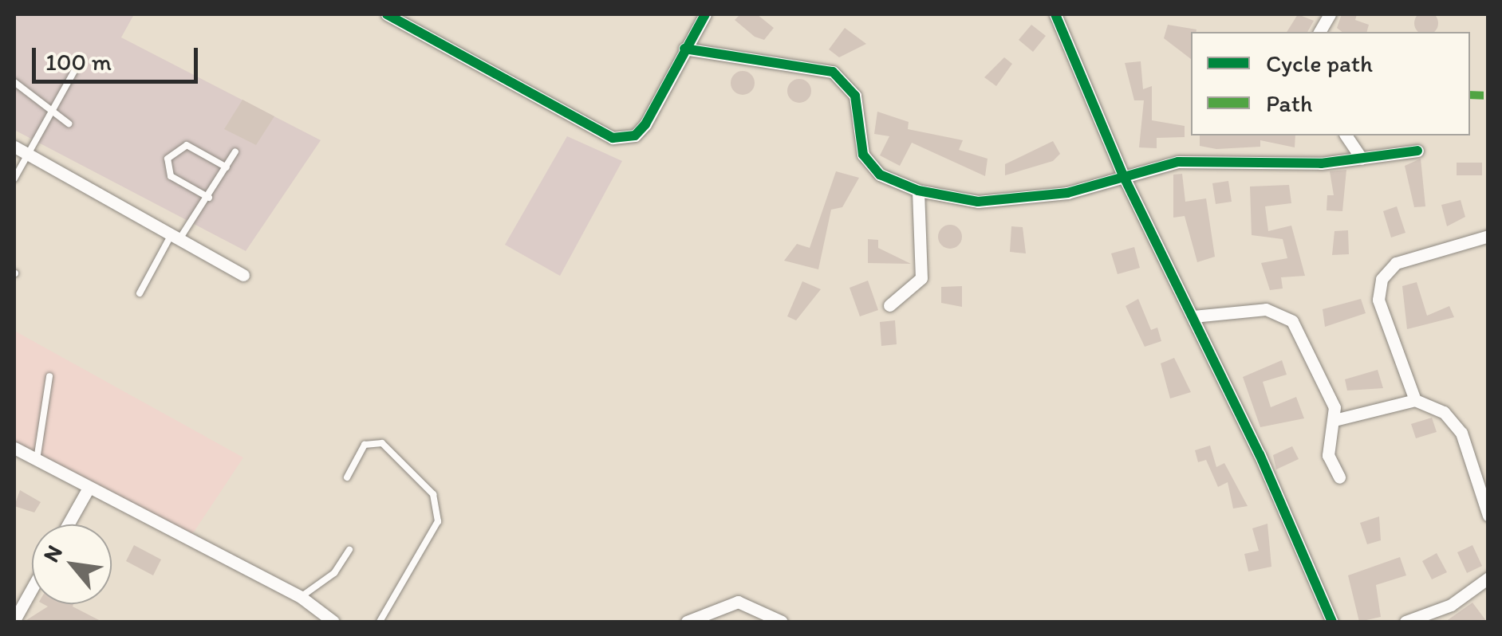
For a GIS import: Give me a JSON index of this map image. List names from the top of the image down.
{
  "legend": ["Cycle path", "Path"],
  "scale_bar": "100 m",
  "north": "top left"
}
